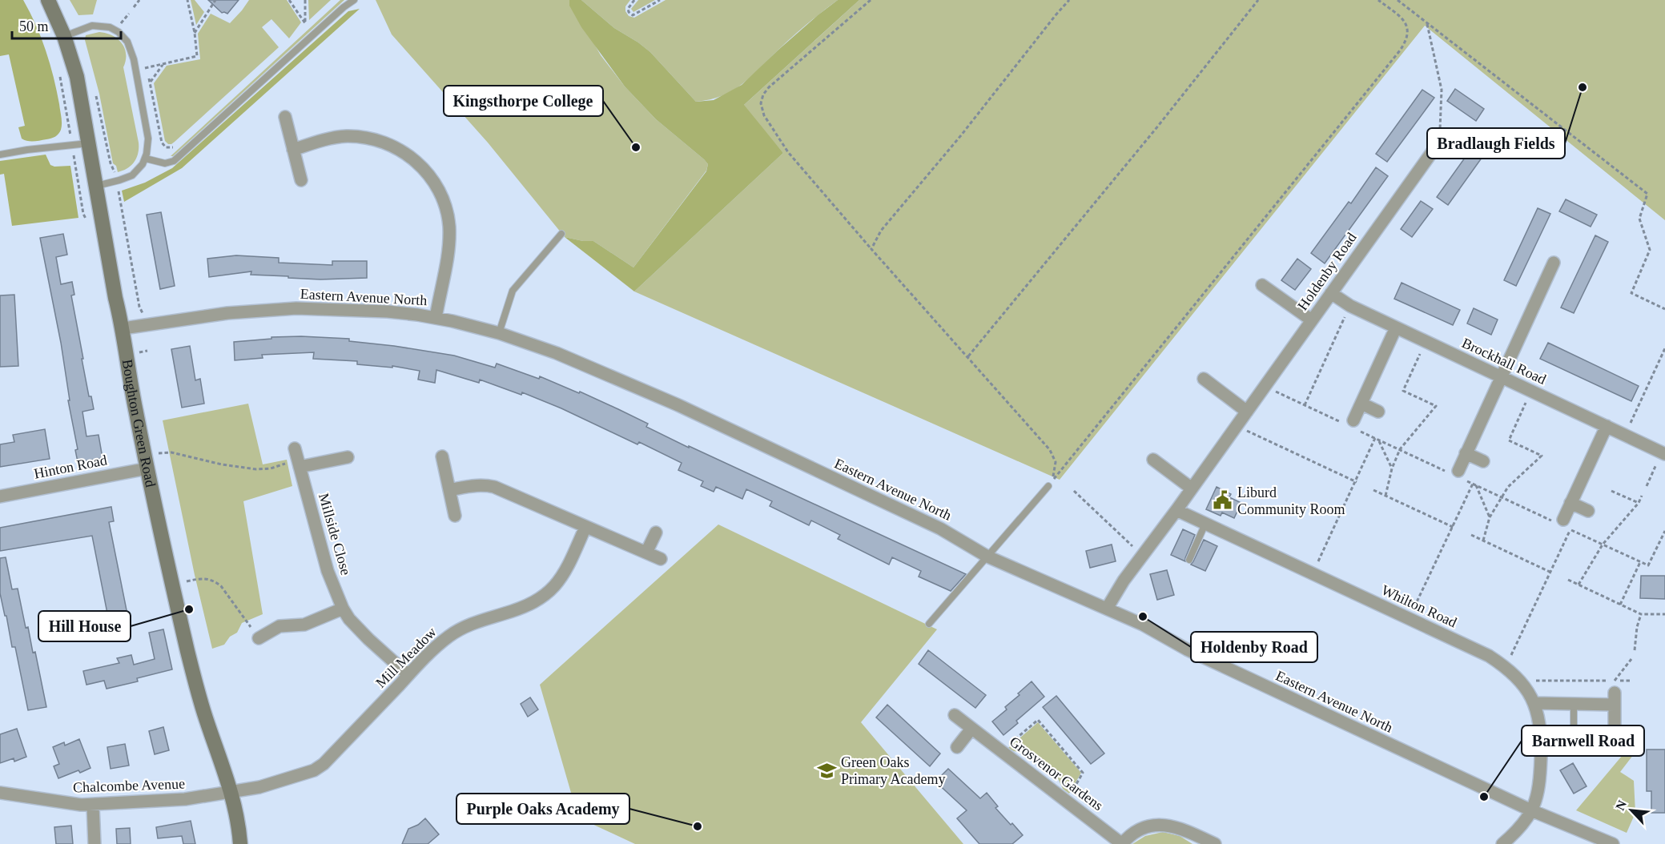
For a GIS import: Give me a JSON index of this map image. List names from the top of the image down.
{
  "streets": {
    "street": [
      "Holdenby Road",
      "Eastern Avenue North",
      "Brockhall Road",
      "Boughton Green Road",
      "Hinton Road",
      "Millside Close",
      "Whilton Road",
      "Mill Meadow",
      "Grosvenor Gardens",
      "Chalcombe Avenue"
    ]
  },
  "crossings": [
    ["Holdenby Road", "Eastern Avenue North"],
    ["Holdenby Road", "Brockhall Road"],
    ["Holdenby Road", "Whilton Road"],
    ["Eastern Avenue North", "Boughton Green Road"],
    ["Eastern Avenue North", "Whilton Road"],
    ["Boughton Green Road", "Hinton Road"],
    ["Boughton Green Road", "Mill Meadow"],
    ["Boughton Green Road", "Chalcombe Avenue"],
    ["Millside Close", "Mill Meadow"],
    ["Mill Meadow", "Chalcombe Avenue"]
  ],
  "places": {
    "other": [
      "Bradlaugh Fields",
      "Kingsthorpe College",
      "Hill House",
      "Holdenby Road",
      "Barnwell Road",
      "Purple Oaks Academy"
    ],
    "public building": ["Liburd Community Room"],
    "school or university": ["Green Oaks Primary Academy"]
  },
  "scale_bar": "50 m",
  "north": "top left"
}
